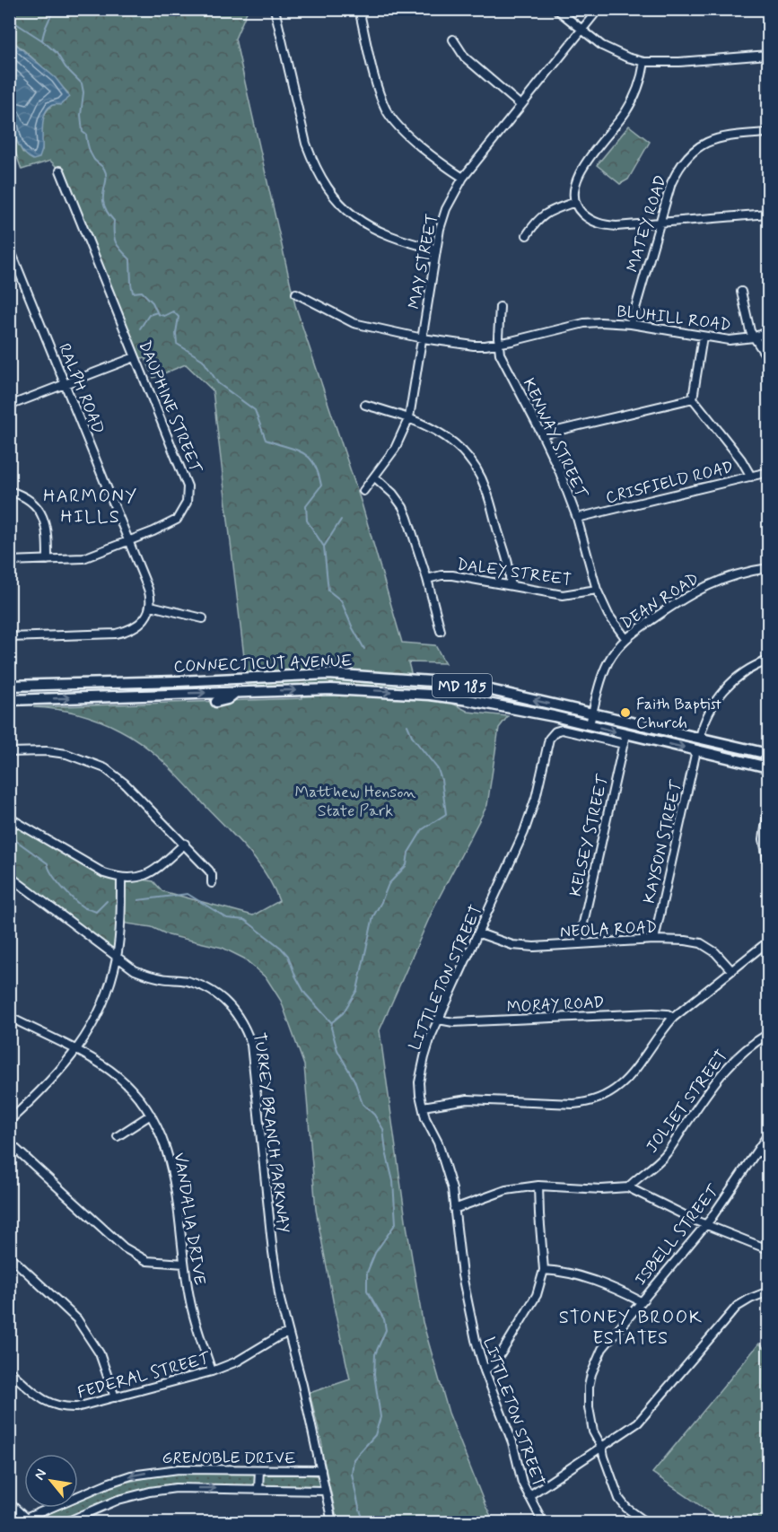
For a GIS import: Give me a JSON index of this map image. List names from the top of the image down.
{
  "streets": {
    "main road": ["CONNECTICUT AVENUE", "MD 185"],
    "street": [
      "MATEY ROAD",
      "MAY STREET",
      "BLUHILL ROAD",
      "RALPH ROAD",
      "DAUPHINE STREET",
      "KENWAY STREET",
      "CRISFIELD ROAD",
      "DALEY STREET",
      "DEAN ROAD",
      "KELSEY STREET",
      "KAYSON STREET",
      "NEOLA ROAD",
      "LITTLETON STREET",
      "MORAY ROAD",
      "JOLIET STREET",
      "TURKEY BRANCH PARKWAY",
      "VANDALIA DRIVE",
      "ISBELL STREET",
      "FEDERAL STREET",
      "GRENOBLE DRIVE"
    ]
  },
  "crossings": [
    ["MATEY ROAD", "BLUHILL ROAD"],
    ["MAY STREET", "BLUHILL ROAD"],
    ["BLUHILL ROAD", "KENWAY STREET"],
    ["RALPH ROAD", "DAUPHINE STREET"],
    ["KENWAY STREET", "CRISFIELD ROAD"],
    ["KENWAY STREET", "DALEY STREET"],
    ["KENWAY STREET", "DEAN ROAD"],
    ["DEAN ROAD", "CONNECTICUT AVENUE"],
    ["CONNECTICUT AVENUE", "KELSEY STREET"],
    ["CONNECTICUT AVENUE", "KAYSON STREET"],
    ["CONNECTICUT AVENUE", "LITTLETON STREET"],
    ["KELSEY STREET", "NEOLA ROAD"],
    ["KELSEY STREET", "LITTLETON STREET"],
    ["KAYSON STREET", "NEOLA ROAD"],
    ["NEOLA ROAD", "LITTLETON STREET"],
    ["LITTLETON STREET", "MORAY ROAD"],
    ["TURKEY BRANCH PARKWAY", "FEDERAL STREET"],
    ["TURKEY BRANCH PARKWAY", "GRENOBLE DRIVE"],
    ["VANDALIA DRIVE", "FEDERAL STREET"]
  ],
  "districts": ["HARMONY HILLS", "STONEY BROOK ESTATES"],
  "parks": ["Matthew Henson State Park"],
  "places": ["Faith Baptist Church"],
  "north": "top left"
}
